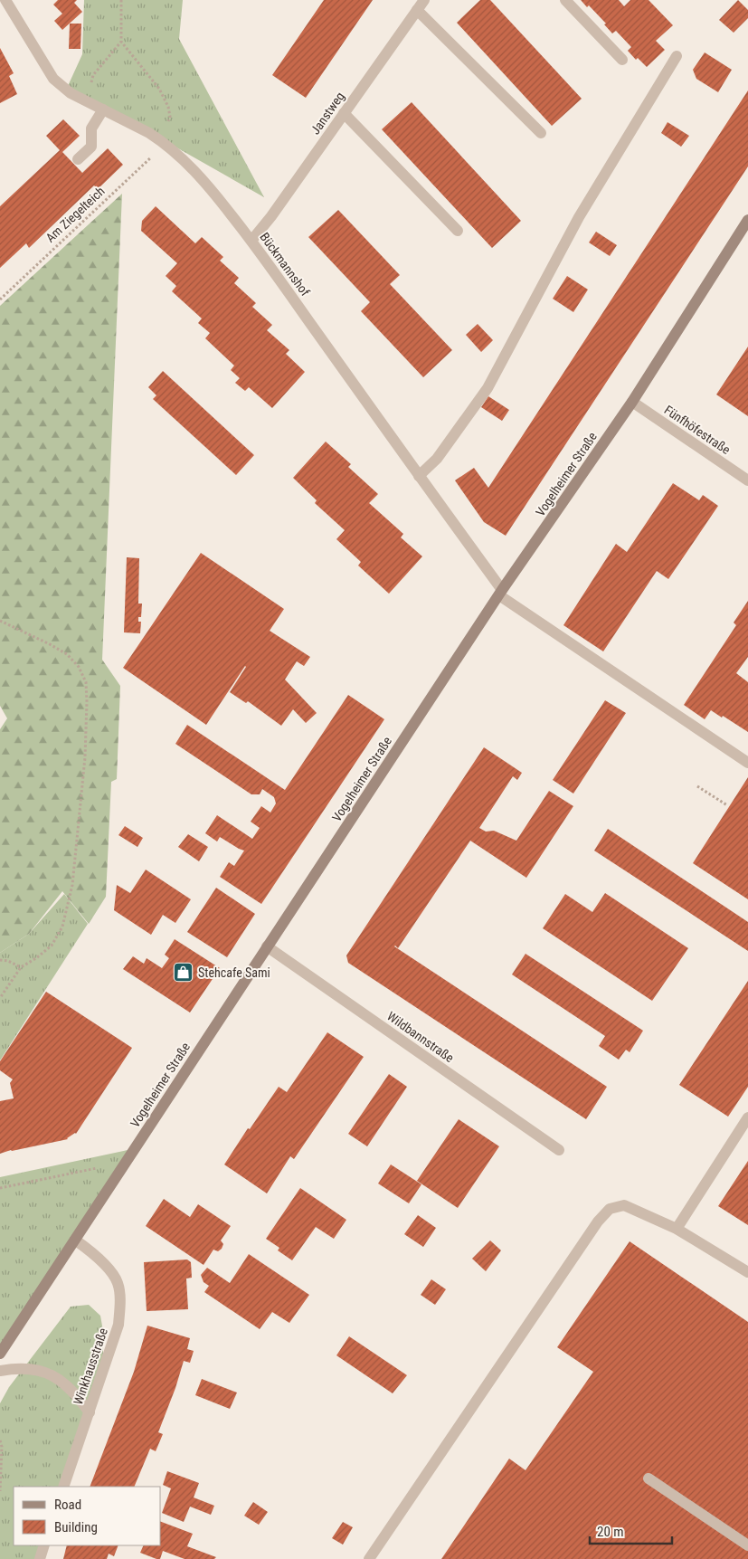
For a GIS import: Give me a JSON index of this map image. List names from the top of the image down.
{
  "streets": {
    "main road": ["Vogelheimer Straße"],
    "street": [
      "Janstweg",
      "Bückmannshof",
      "Fünfhöfestraße",
      "Wildbannstraße",
      "Winkhausstraße"
    ],
    "path": ["Am Ziegelteich"]
  },
  "crossings": [
    ["Janstweg", "Bückmannshof"],
    ["Am Ziegelteich", "Bückmannshof"],
    ["Bückmannshof", "Vogelheimer Straße"],
    ["Fünfhöfestraße", "Vogelheimer Straße"],
    ["Vogelheimer Straße", "Wildbannstraße"],
    ["Vogelheimer Straße", "Winkhausstraße"]
  ],
  "places": {
    "shop": ["Stehcafe Sami"]
  },
  "legend": ["Road", "Building"],
  "scale_bar": "20 m"
}
